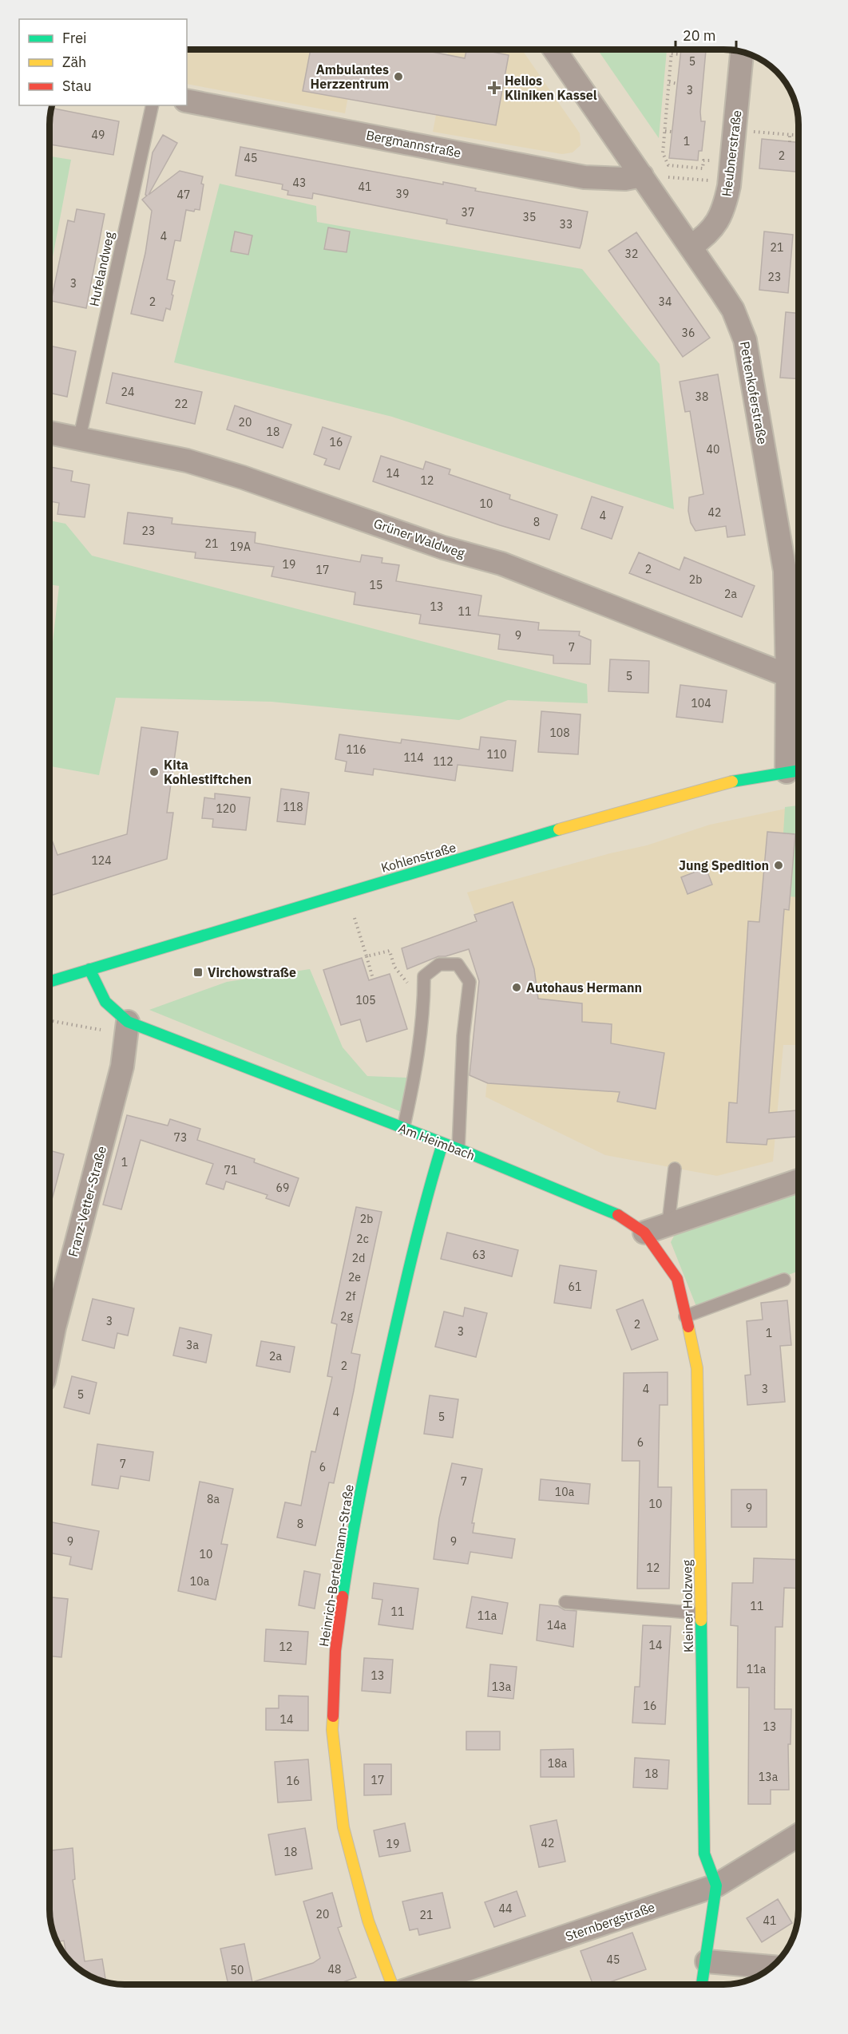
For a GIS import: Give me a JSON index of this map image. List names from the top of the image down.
{
  "streets": {
    "street": [
      "Bergmannstraße",
      "Heubnerstraße",
      "Pettenkoferstraße",
      "Grüner Waldweg",
      "Kohlenstraße",
      "Am Heimbach",
      "Franz-Vetter-Straße",
      "Heinrich-Bertelmann-Straße",
      "Kleiner Holzweg",
      "Sternbergstraße"
    ],
    "lane": ["Hufelandweg"]
  },
  "crossings": [
    ["Bergmannstraße", "Pettenkoferstraße"],
    ["Heubnerstraße", "Pettenkoferstraße"],
    ["Hufelandweg", "Grüner Waldweg"],
    ["Pettenkoferstraße", "Grüner Waldweg"],
    ["Pettenkoferstraße", "Kohlenstraße"],
    ["Kohlenstraße", "Am Heimbach"],
    ["Am Heimbach", "Franz-Vetter-Straße"],
    ["Am Heimbach", "Heinrich-Bertelmann-Straße"],
    ["Am Heimbach", "Kleiner Holzweg"],
    ["Kleiner Holzweg", "Sternbergstraße"]
  ],
  "places": {
    "other": [
      "Ambulantes Herzzentrum",
      "Kita Kohlestiftchen",
      "Jung Spedition",
      "Autohaus Hermann"
    ],
    "health": ["Helios Kliniken Kassel"],
    "transit": ["Virchowstraße"]
  },
  "house_numbers": [
    "5",
    "3",
    "49",
    "1",
    "2",
    "45",
    "43",
    "41",
    "39",
    "47",
    "37",
    "35",
    "33",
    "4",
    "21",
    "32",
    "23",
    "3",
    "2",
    "34",
    "36",
    "24",
    "38",
    "22",
    "20",
    "18",
    "16",
    "40",
    "14",
    "12",
    "10",
    "42",
    "4",
    "8",
    "23",
    "21",
    "19A",
    "19",
    "2",
    "17",
    "2b",
    "15",
    "2a",
    "13",
    "11",
    "9",
    "7",
    "5",
    "104",
    "108",
    "116",
    "110",
    "114",
    "112",
    "118",
    "120",
    "124",
    "105",
    "73",
    "1",
    "71",
    "69",
    "2b",
    "2c",
    "63",
    "2d",
    "2e",
    "61",
    "2f",
    "2g",
    "3",
    "2",
    "3",
    "1",
    "3a",
    "2a",
    "2",
    "4",
    "3",
    "5",
    "4",
    "5",
    "6",
    "7",
    "6",
    "7",
    "10a",
    "8a",
    "10",
    "9",
    "8",
    "9",
    "9",
    "10",
    "12",
    "10a",
    "11",
    "11",
    "11a",
    "14a",
    "14",
    "12",
    "11a",
    "13",
    "13a",
    "16",
    "14",
    "13",
    "18a",
    "18",
    "13a",
    "17",
    "16",
    "42",
    "19",
    "18",
    "44",
    "20",
    "21",
    "41",
    "45",
    "48",
    "50"
  ],
  "legend": ["Frei", "Zäh", "Stau"],
  "scale_bar": "20 m"
}
